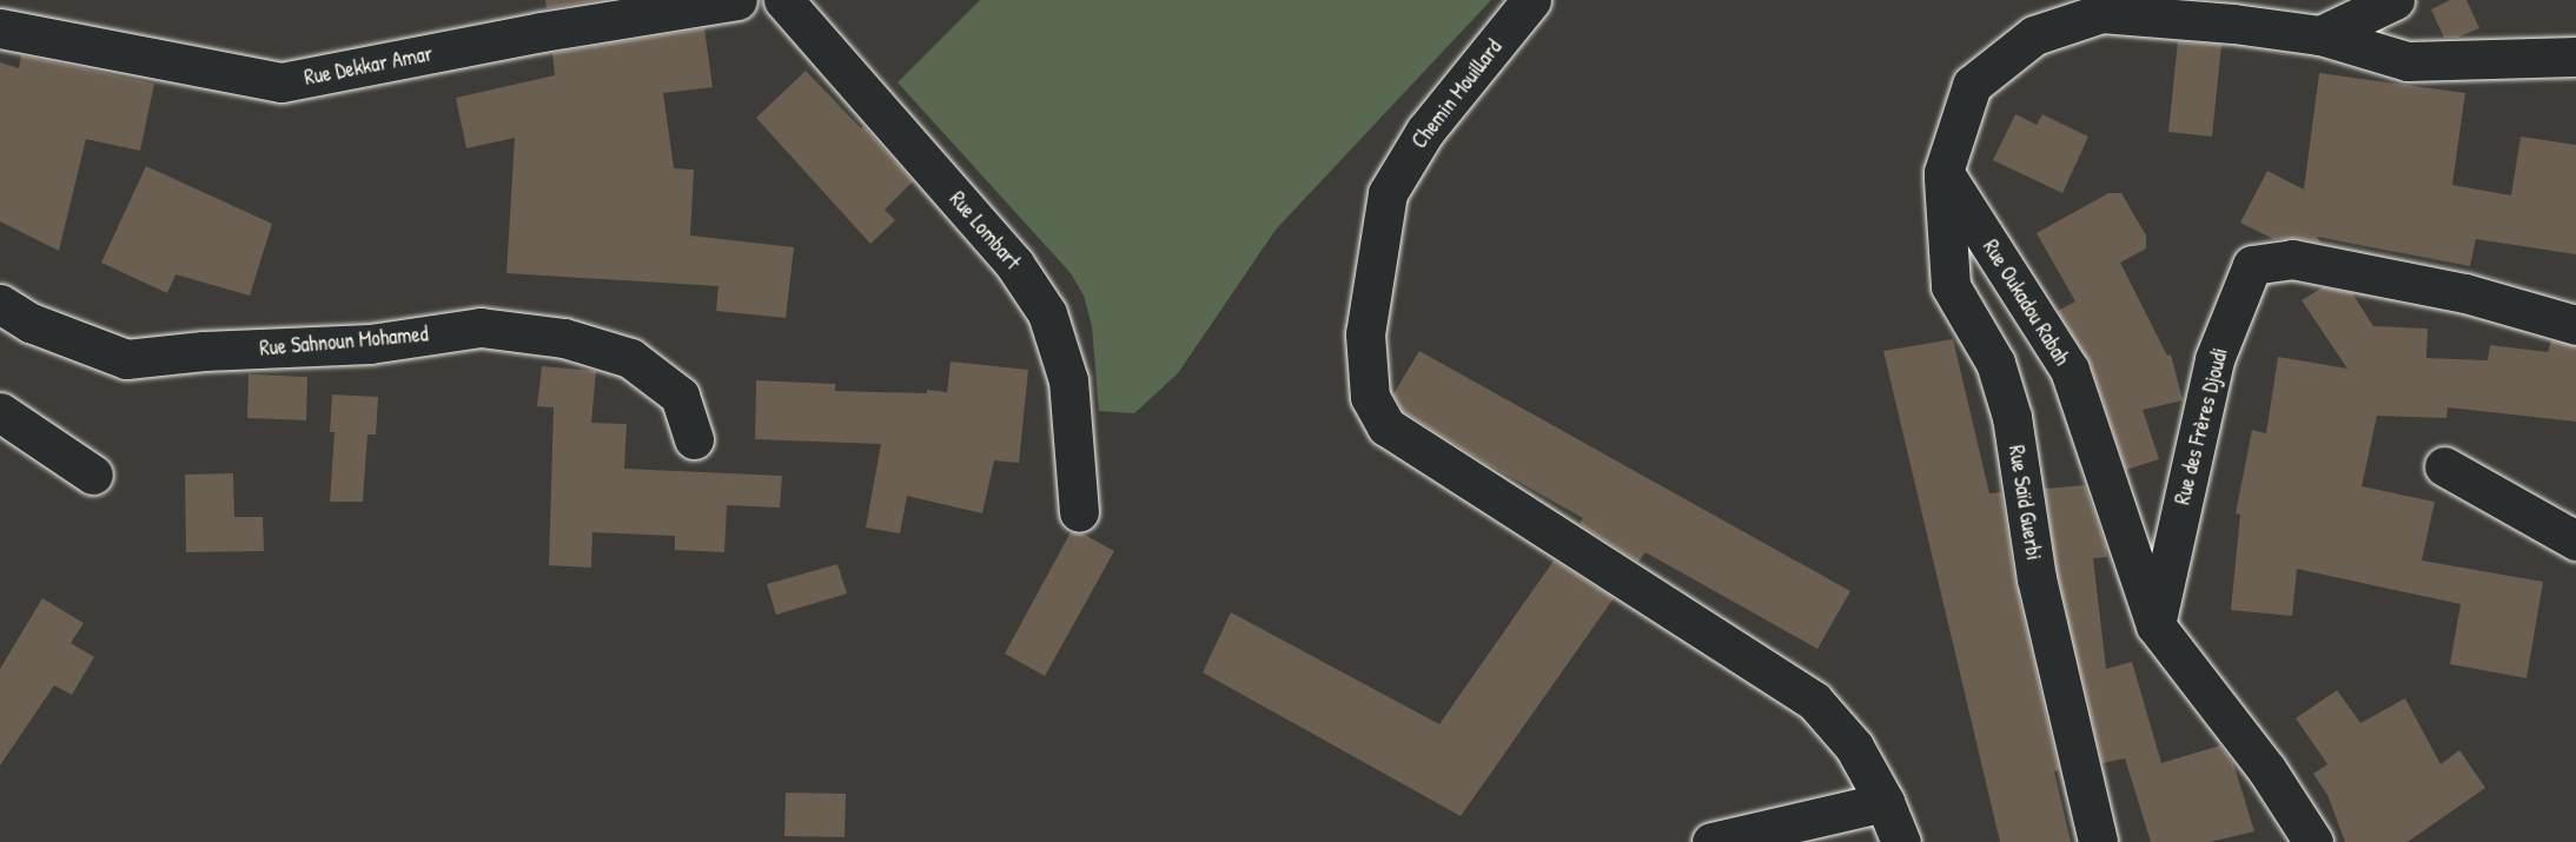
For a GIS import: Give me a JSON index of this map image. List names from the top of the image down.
{
  "streets": {
    "street": [
      "Rue Dekkar Amar",
      "Chemin Mouillard",
      "Rue Lombart",
      "Rue Oukadou Rabah",
      "Rue Sahnoun Mohamed",
      "Rue des Frères Djoudi",
      "Rue Saïd Guerbi"
    ]
  },
  "crossings": [
    ["Rue Oukadou Rabah", "Rue des Frères Djoudi"],
    ["Rue Oukadou Rabah", "Rue Saïd Guerbi"]
  ]
}
